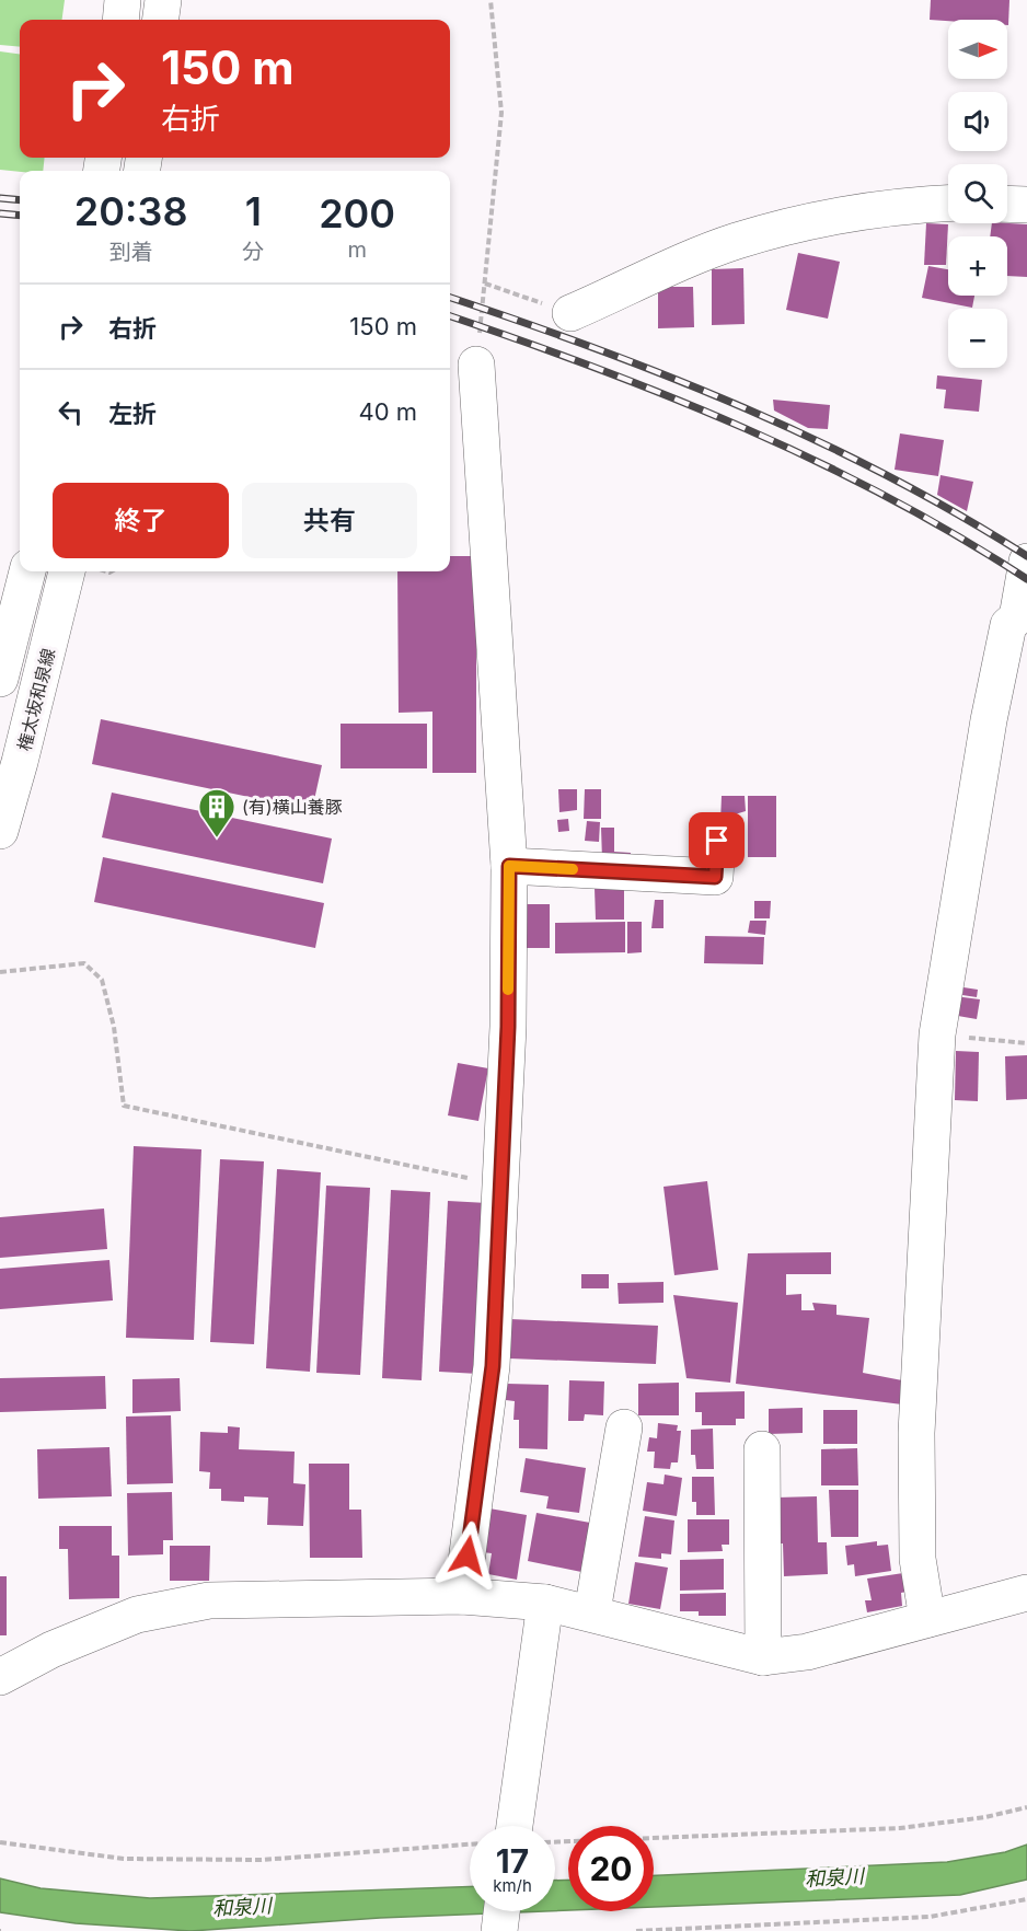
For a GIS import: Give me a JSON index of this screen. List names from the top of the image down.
{
  "streets": {
    "street": ["権太坂和泉線"]
  },
  "water": ["和泉川"],
  "places": {
    "building": ["(有)横山養豚"]
  },
  "north": "right",
  "page": {
    "map_buttons": ["+", "−"],
    "turn": ["150 m", "右折"],
    "eta": [
      "20:38",
      "到着",
      "1",
      "分",
      "200",
      "m"
    ],
    "list": [
      {
        "name": "右折",
        "value": "150 m"
      },
      {
        "name": "左折",
        "value": "40 m"
      }
    ],
    "buttons": ["終了", "共有"],
    "speed": "17 km/h",
    "limit": "20"
  }
}
